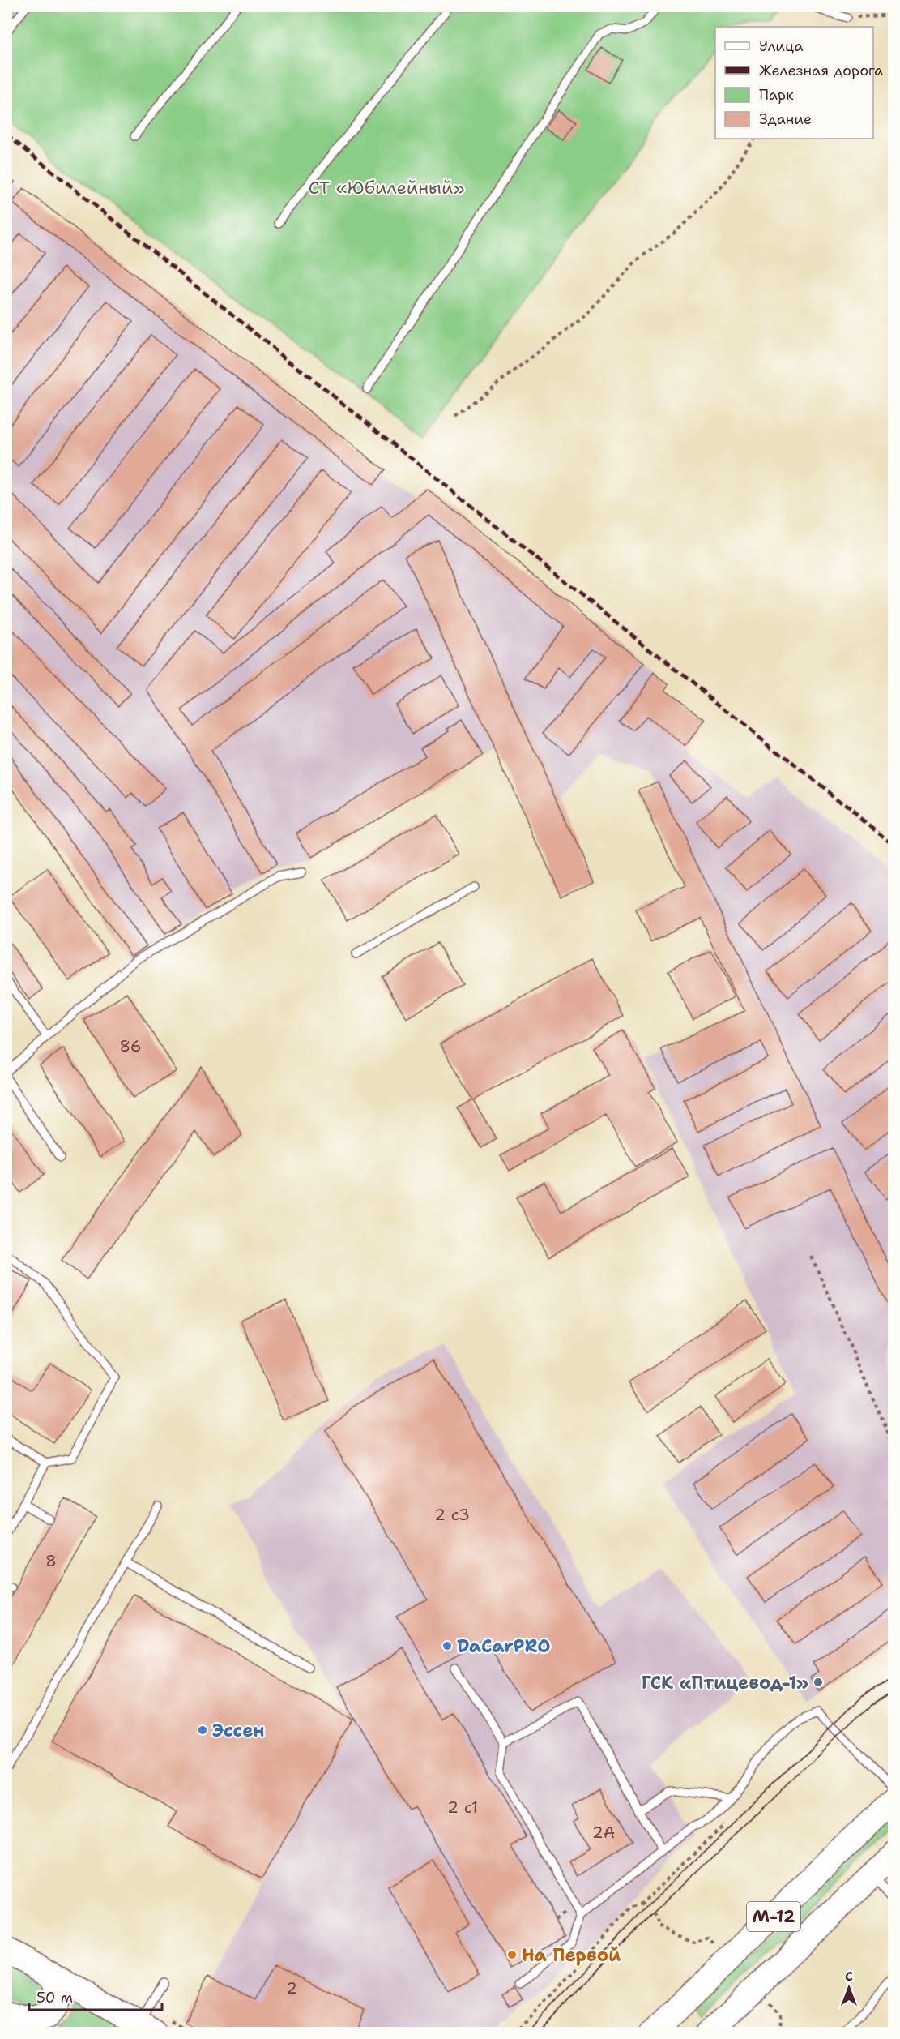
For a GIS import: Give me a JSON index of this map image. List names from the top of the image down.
{
  "streets": {
    "main road": ["М-12"]
  },
  "parks": ["СТ «Юбилейный»"],
  "places": [
    "DaCarPRO",
    "ГСК «Птицевод-1»",
    "Эссен",
    "На Первой"
  ],
  "house_numbers": [
    "86",
    "2 с3",
    "8",
    "2 с1",
    "2А",
    "2"
  ],
  "legend": [
    "Улица",
    "Железная дорога",
    "Парк",
    "Здание"
  ],
  "scale_bar": "50 m",
  "north": "top"
}
